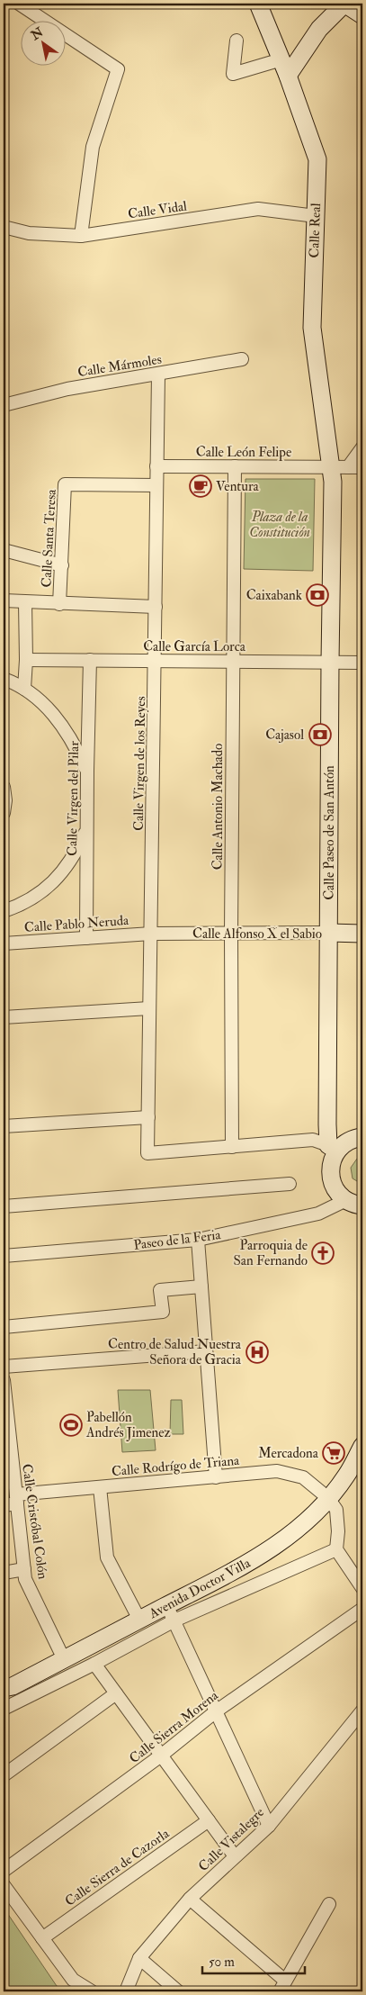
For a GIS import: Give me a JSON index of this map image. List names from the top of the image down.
{
  "streets": {
    "street": [
      "Calle Vidal",
      "Calle Real",
      "Calle Mármoles",
      "Calle León Felipe",
      "Calle Santa Teresa",
      "Calle García Lorca",
      "Calle Virgen de los Reyes",
      "Calle Virgen del Pilar",
      "Calle Antonio Machado",
      "Calle Paseo de San Antón",
      "Calle Pablo Neruda",
      "Calle Alfonso X el Sabio",
      "Paseo de la Feria",
      "Calle Rodrígo de Triana",
      "Calle Cristóbal Colón",
      "Avenida Doctor Villa",
      "Calle Sierra Morena",
      "Calle Vistalegre",
      "Calle Sierra de Cazorla"
    ]
  },
  "crossings": [
    ["Calle Vidal", "Calle Real"],
    ["Calle Real", "Calle León Felipe"],
    ["Calle Real", "Calle Paseo de San Antón"],
    ["Calle Mármoles", "Calle Virgen de los Reyes"],
    ["Calle León Felipe", "Calle Virgen de los Reyes"],
    ["Calle León Felipe", "Calle Antonio Machado"],
    ["Calle León Felipe", "Calle Paseo de San Antón"],
    ["Calle Santa Teresa", "Calle Virgen de los Reyes"],
    ["Calle García Lorca", "Calle Virgen de los Reyes"],
    ["Calle García Lorca", "Calle Virgen del Pilar"],
    ["Calle García Lorca", "Calle Antonio Machado"],
    ["Calle García Lorca", "Calle Paseo de San Antón"],
    ["Calle Virgen de los Reyes", "Calle Antonio Machado"],
    ["Calle Virgen de los Reyes", "Calle Pablo Neruda"],
    ["Calle Virgen de los Reyes", "Calle Alfonso X el Sabio"],
    ["Calle Virgen del Pilar", "Calle Pablo Neruda"],
    ["Calle Antonio Machado", "Calle Alfonso X el Sabio"],
    ["Calle Paseo de San Antón", "Calle Alfonso X el Sabio"],
    ["Calle Paseo de San Antón", "Paseo de la Feria"],
    ["Calle Pablo Neruda", "Calle Alfonso X el Sabio"],
    ["Calle Rodrígo de Triana", "Calle Cristóbal Colón"],
    ["Calle Rodrígo de Triana", "Avenida Doctor Villa"],
    ["Calle Cristóbal Colón", "Avenida Doctor Villa"]
  ],
  "parks": ["Plaza de la Constitución"],
  "places": {
    "cafe": ["Ventura"],
    "bank": ["Caixabank", "Cajasol"],
    "church": ["Parroquia de San Fernando"],
    "hospital": ["Centro de Salud Nuestra Señora de Gracia"],
    "sports": ["Pabellón Andrés Jimenez"],
    "supermarket": ["Mercadona"]
  },
  "scale_bar": "50 m",
  "north": "top left"
}
